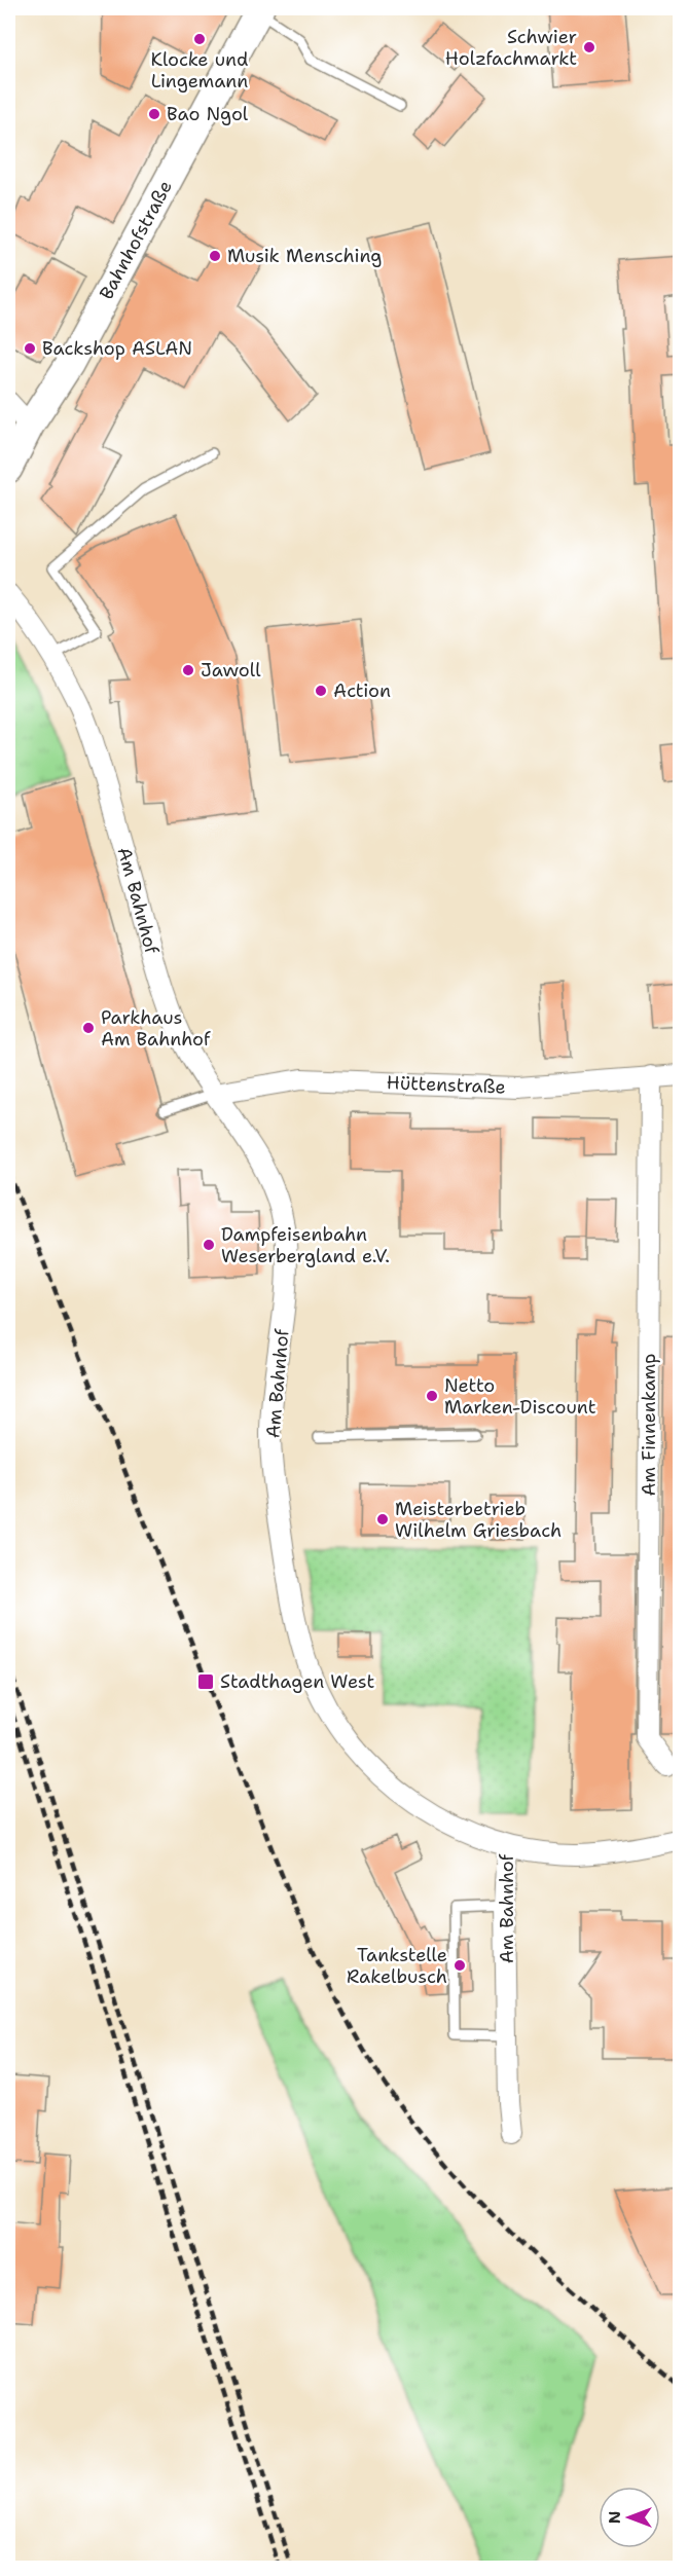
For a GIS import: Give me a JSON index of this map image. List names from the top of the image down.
{
  "streets": {
    "main road": ["Bahnhofstraße"],
    "street": ["Am Bahnhof", "Hüttenstraße", "Am Finnenkamp"]
  },
  "crossings": [
    ["Am Bahnhof", "Hüttenstraße"],
    ["Hüttenstraße", "Am Finnenkamp"]
  ],
  "places": {
    "other": [
      "Klocke und Lingemann",
      "Schwier Holzfachmarkt",
      "Bao Ngol",
      "Musik Mensching",
      "Backshop ASLAN",
      "Jawoll",
      "Action",
      "Parkhaus Am Bahnhof",
      "Dampfeisenbahn Weserbergland e.V.",
      "Netto Marken-Discount",
      "Meisterbetrieb Wilhelm Griesbach",
      "Tankstelle Rakelbusch"
    ],
    "transit": ["Stadthagen West"]
  },
  "north": "left"
}
